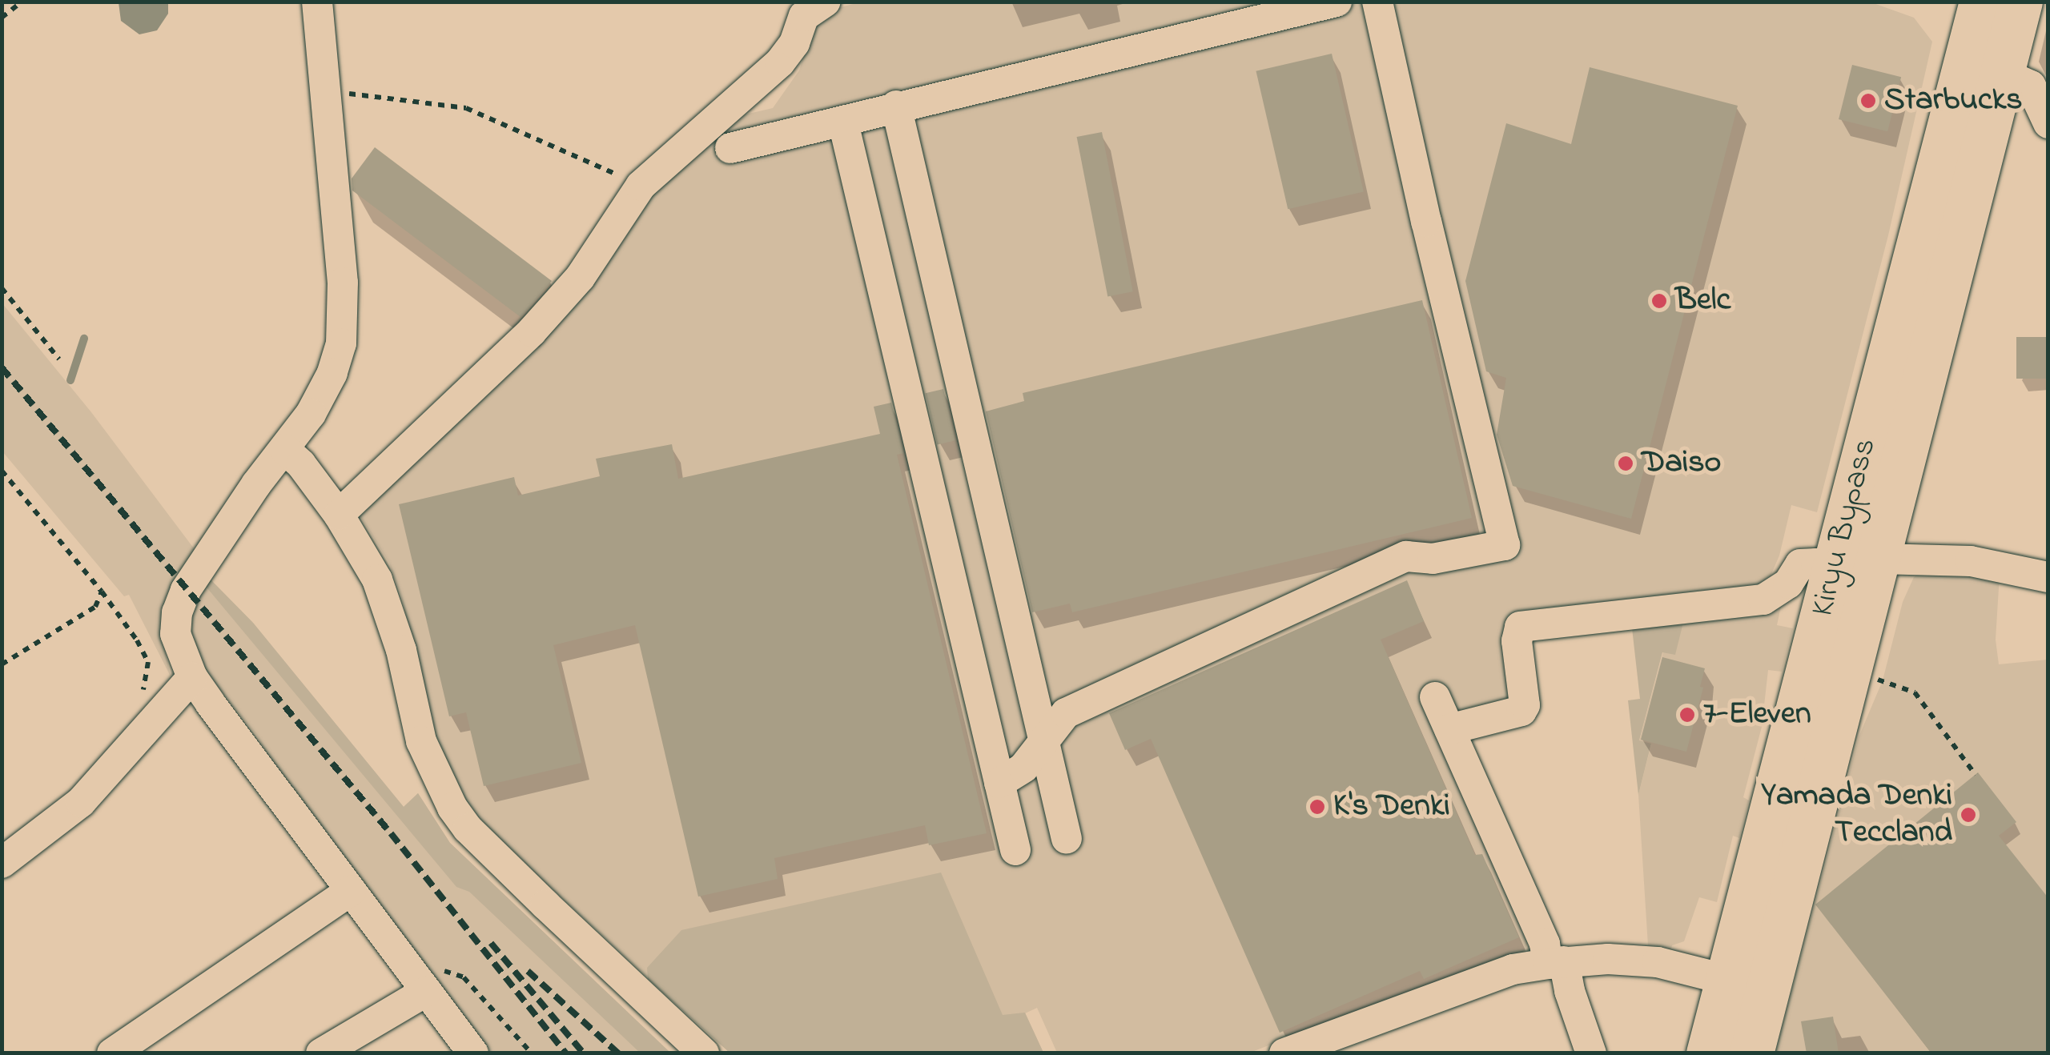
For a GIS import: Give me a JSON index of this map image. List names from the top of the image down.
{
  "streets": {
    "highway": ["Kiryu Bypass"]
  },
  "places": [
    "Starbucks",
    "Belc",
    "Daiso",
    "7-Eleven",
    "K's Denki",
    "Yamada Denki Teccland"
  ]
}
